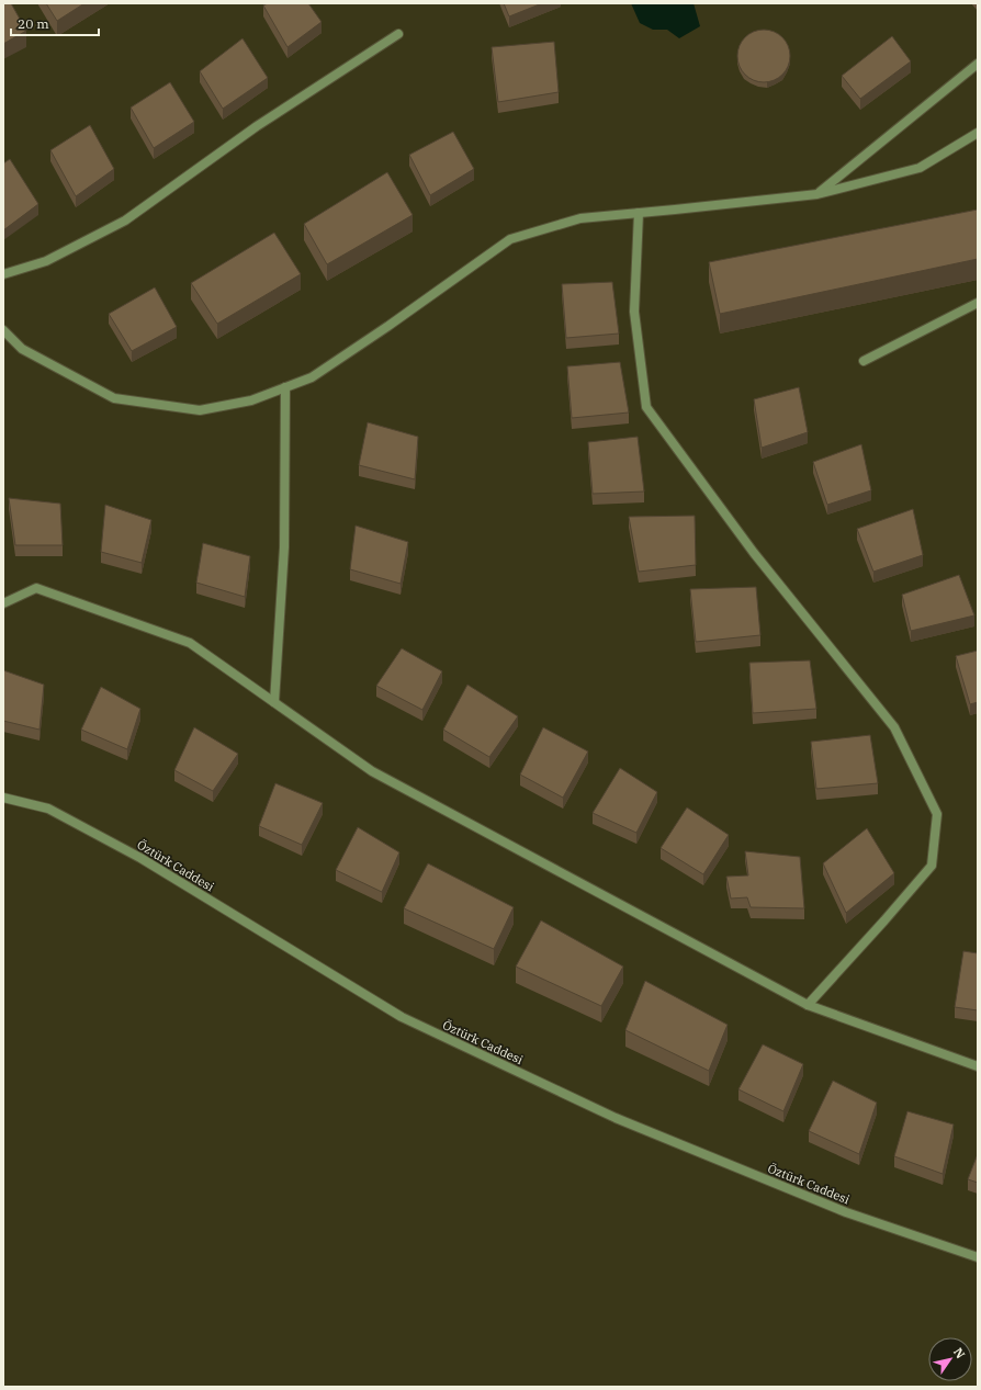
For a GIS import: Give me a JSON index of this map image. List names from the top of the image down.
{
  "streets": {
    "lane": ["Öztürk Caddesi"]
  },
  "scale_bar": "20 m",
  "north": "top right"
}
